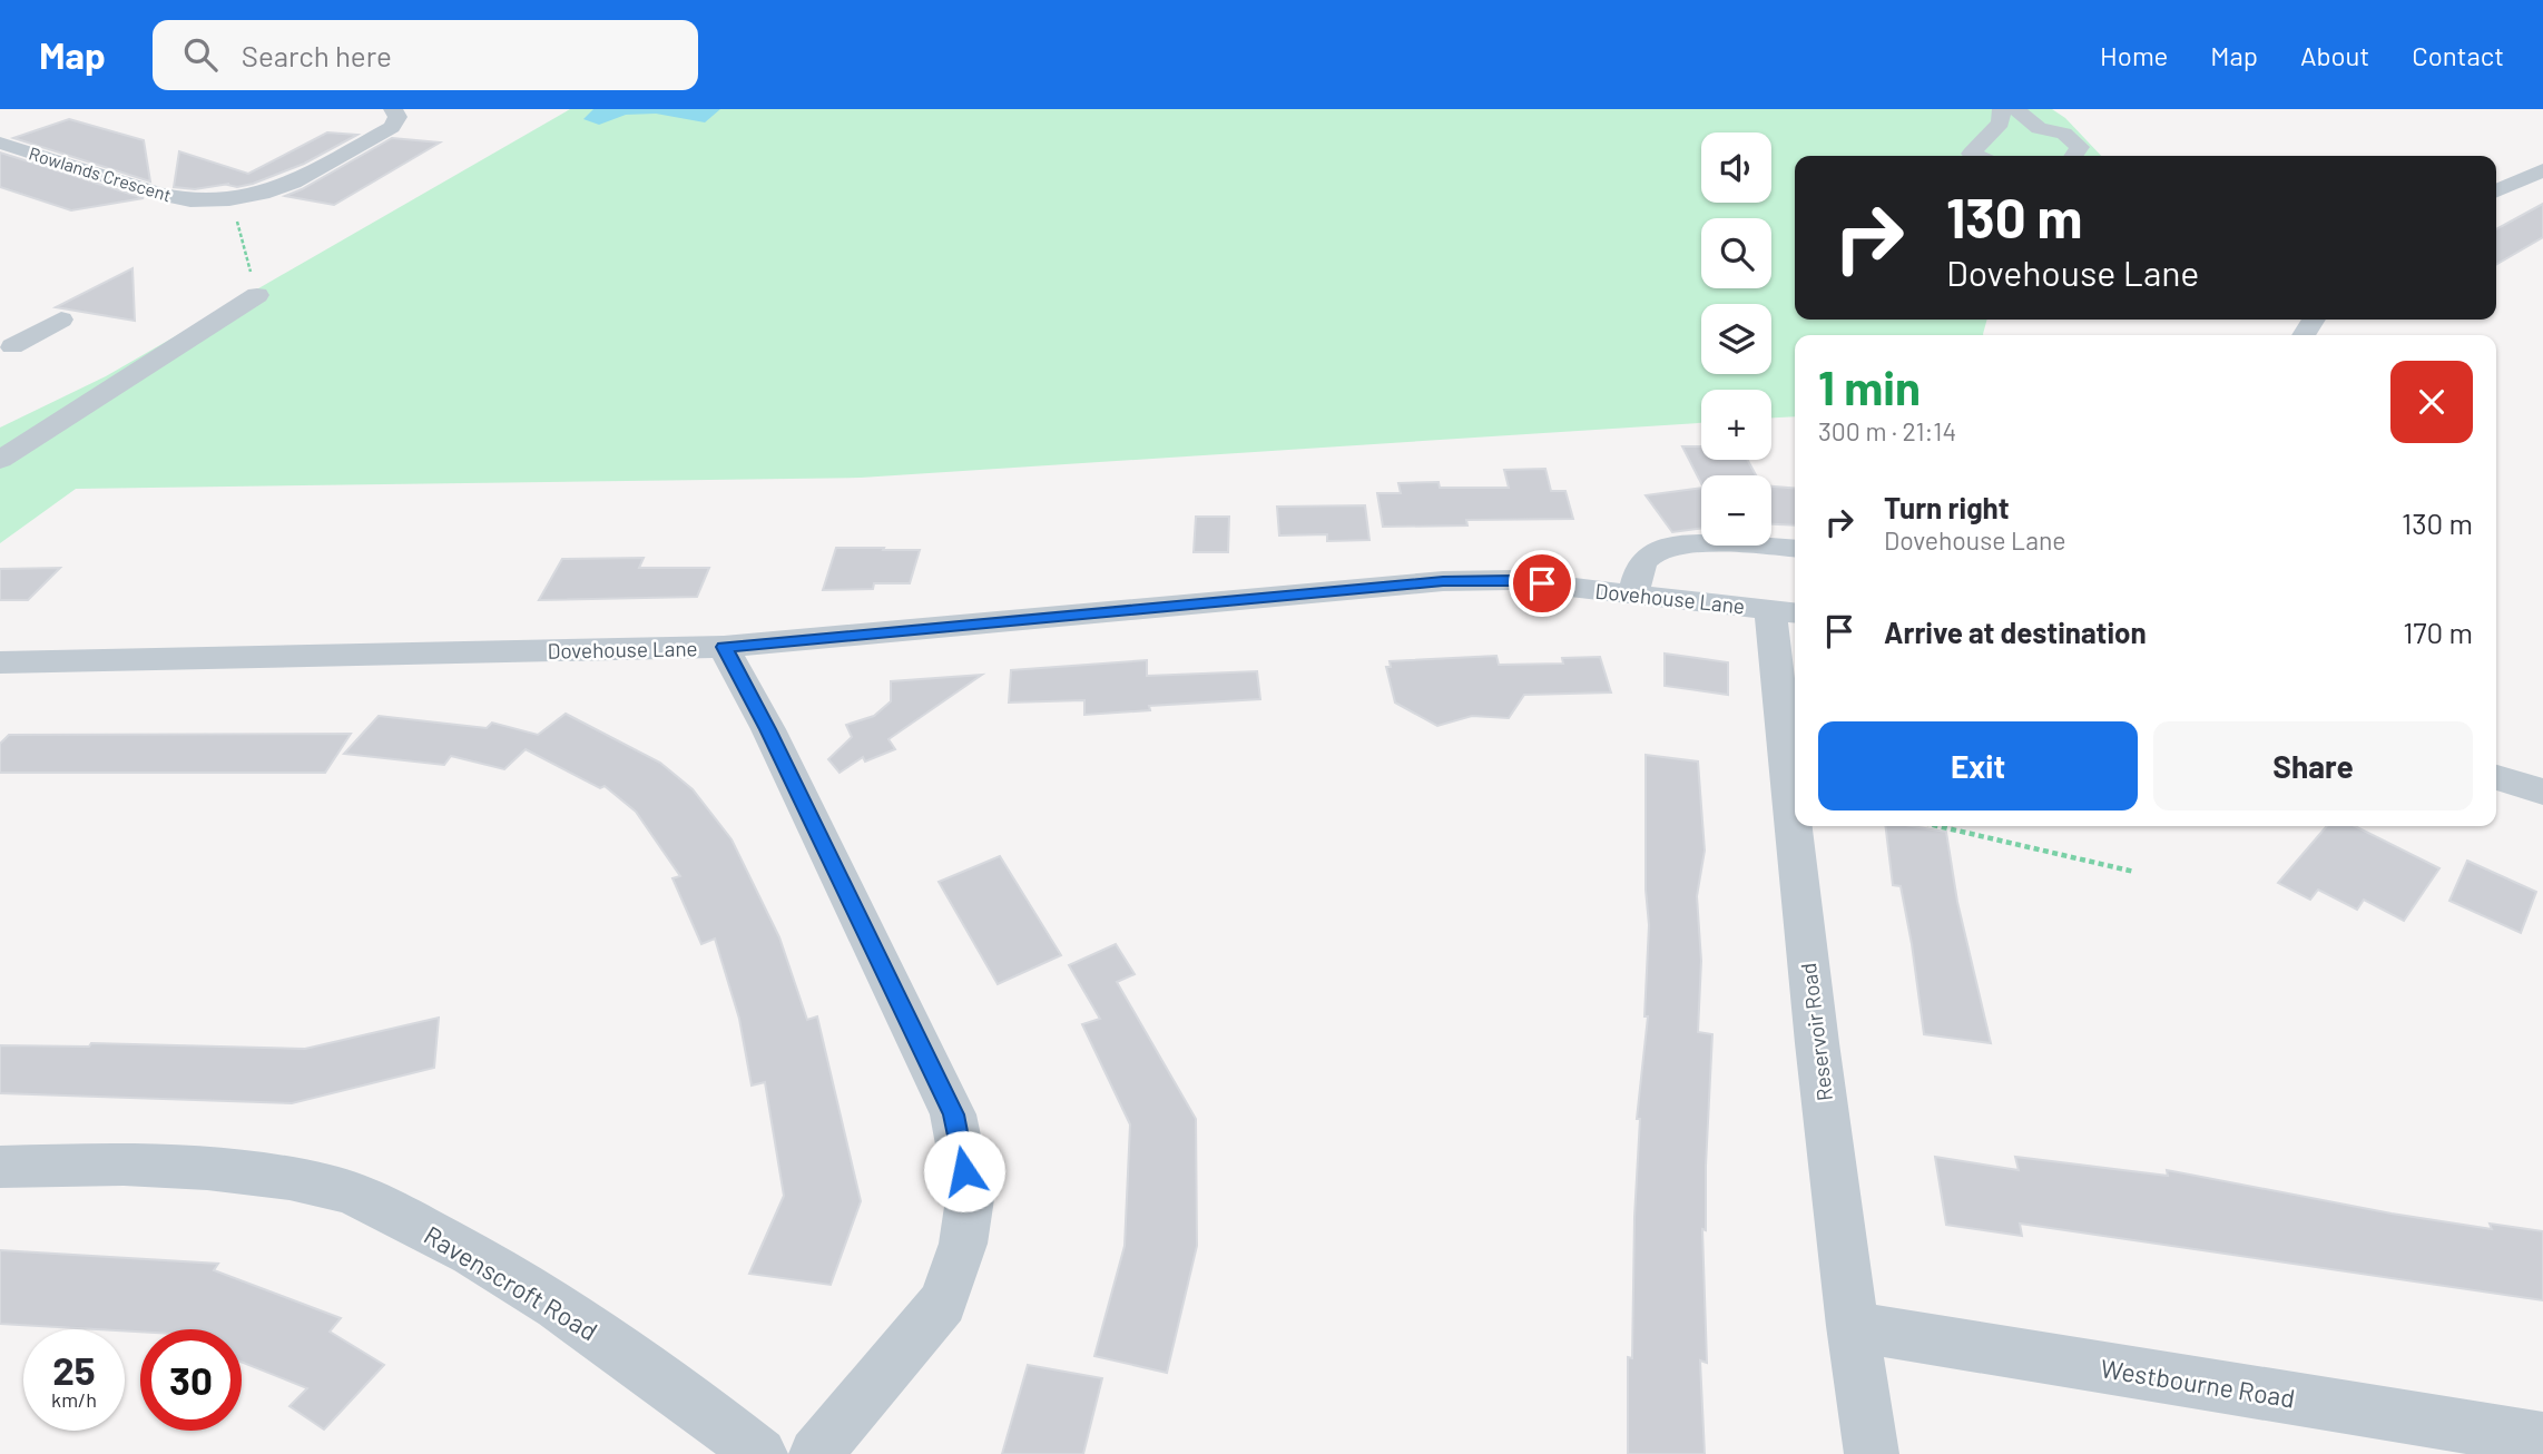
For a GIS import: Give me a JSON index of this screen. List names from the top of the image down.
{
  "streets": {
    "street": [
      "Rowlands Crescent",
      "Dovehouse Lane",
      "Reservoir Road",
      "Ravenscroft Road",
      "Westbourne Road"
    ]
  },
  "crossings": [
    ["Dovehouse Lane", "Reservoir Road"],
    ["Reservoir Road", "Westbourne Road"]
  ],
  "page": {
    "header": "Map",
    "search": "Search here",
    "nav": [
      "Home",
      "Map",
      "About",
      "Contact"
    ],
    "map_buttons": ["+", "−"],
    "turn": ["130 m", "Dovehouse Lane"],
    "heading": ["1 min", "300 m · 21:14"],
    "list": [
      {
        "name": "Turn right",
        "note": "Dovehouse Lane",
        "value": "130 m"
      },
      {
        "name": "Arrive at destination",
        "value": "170 m"
      }
    ],
    "buttons": ["Exit", "Share"],
    "speed": "25 km/h",
    "limit": "30"
  }
}
